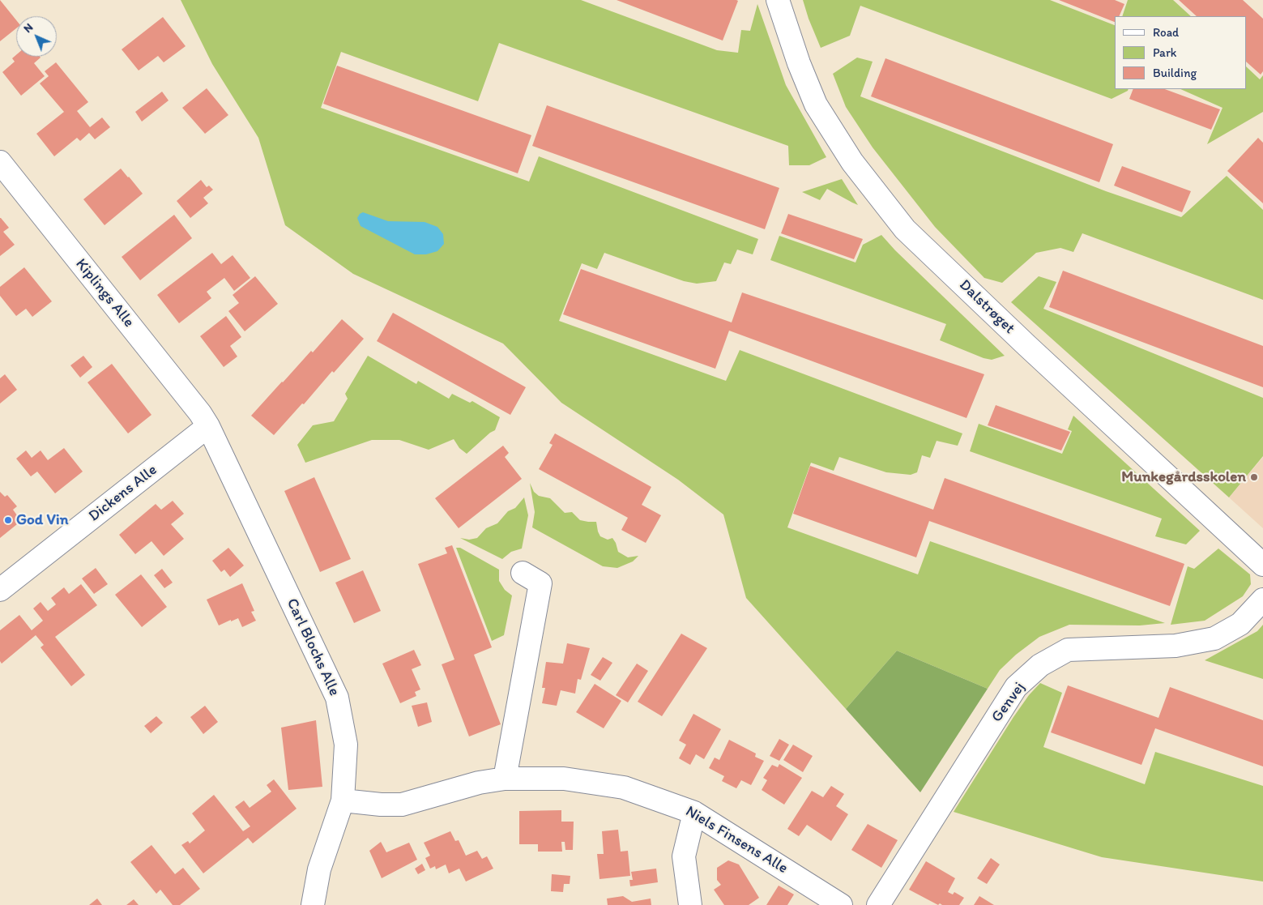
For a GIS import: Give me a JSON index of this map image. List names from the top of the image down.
{
  "streets": {
    "street": [
      "Kiplings Alle",
      "Dalstrøget",
      "Dickens Alle",
      "Carl Blochs Alle",
      "Genvej",
      "Niels Finsens Alle"
    ]
  },
  "crossings": [
    ["Kiplings Alle", "Dickens Alle"],
    ["Kiplings Alle", "Carl Blochs Alle"],
    ["Dickens Alle", "Carl Blochs Alle"],
    ["Carl Blochs Alle", "Niels Finsens Alle"]
  ],
  "places": ["Munkegårdsskolen", "God Vin"],
  "legend": ["Road", "Park", "Building"],
  "north": "top left"
}
